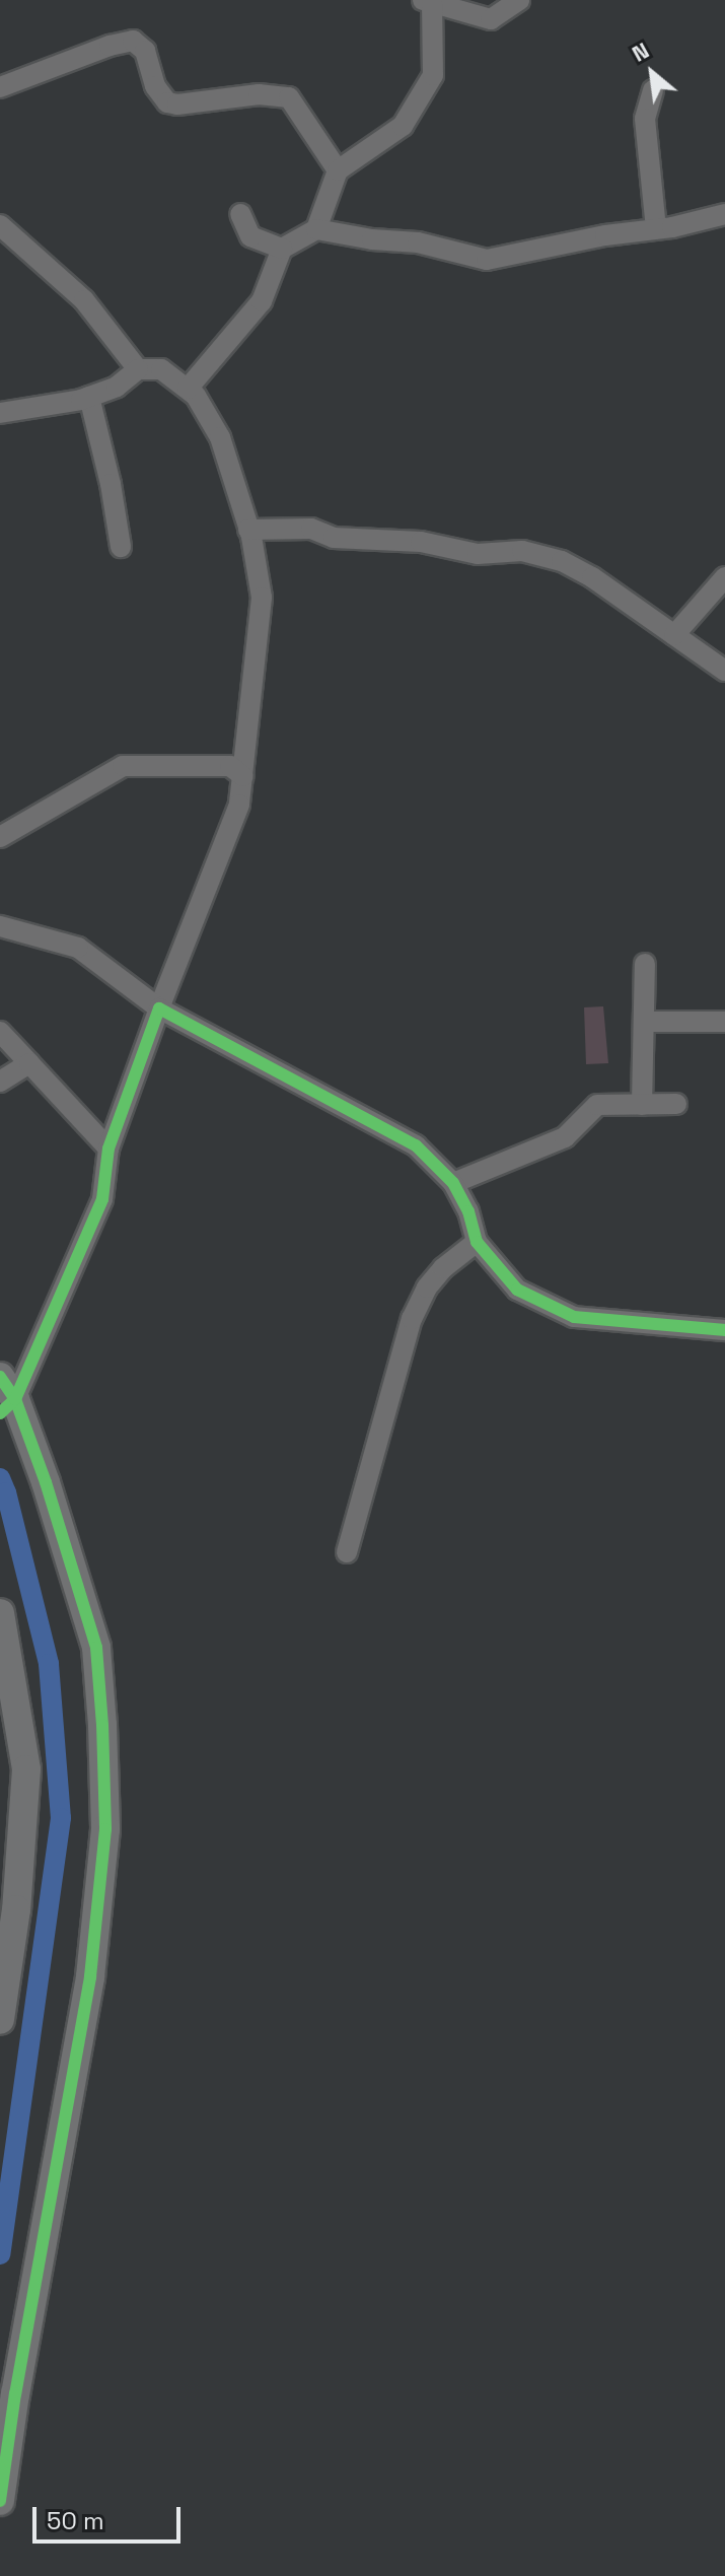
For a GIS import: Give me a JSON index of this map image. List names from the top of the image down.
{
  "scale_bar": "50 m",
  "north": "top left"
}
